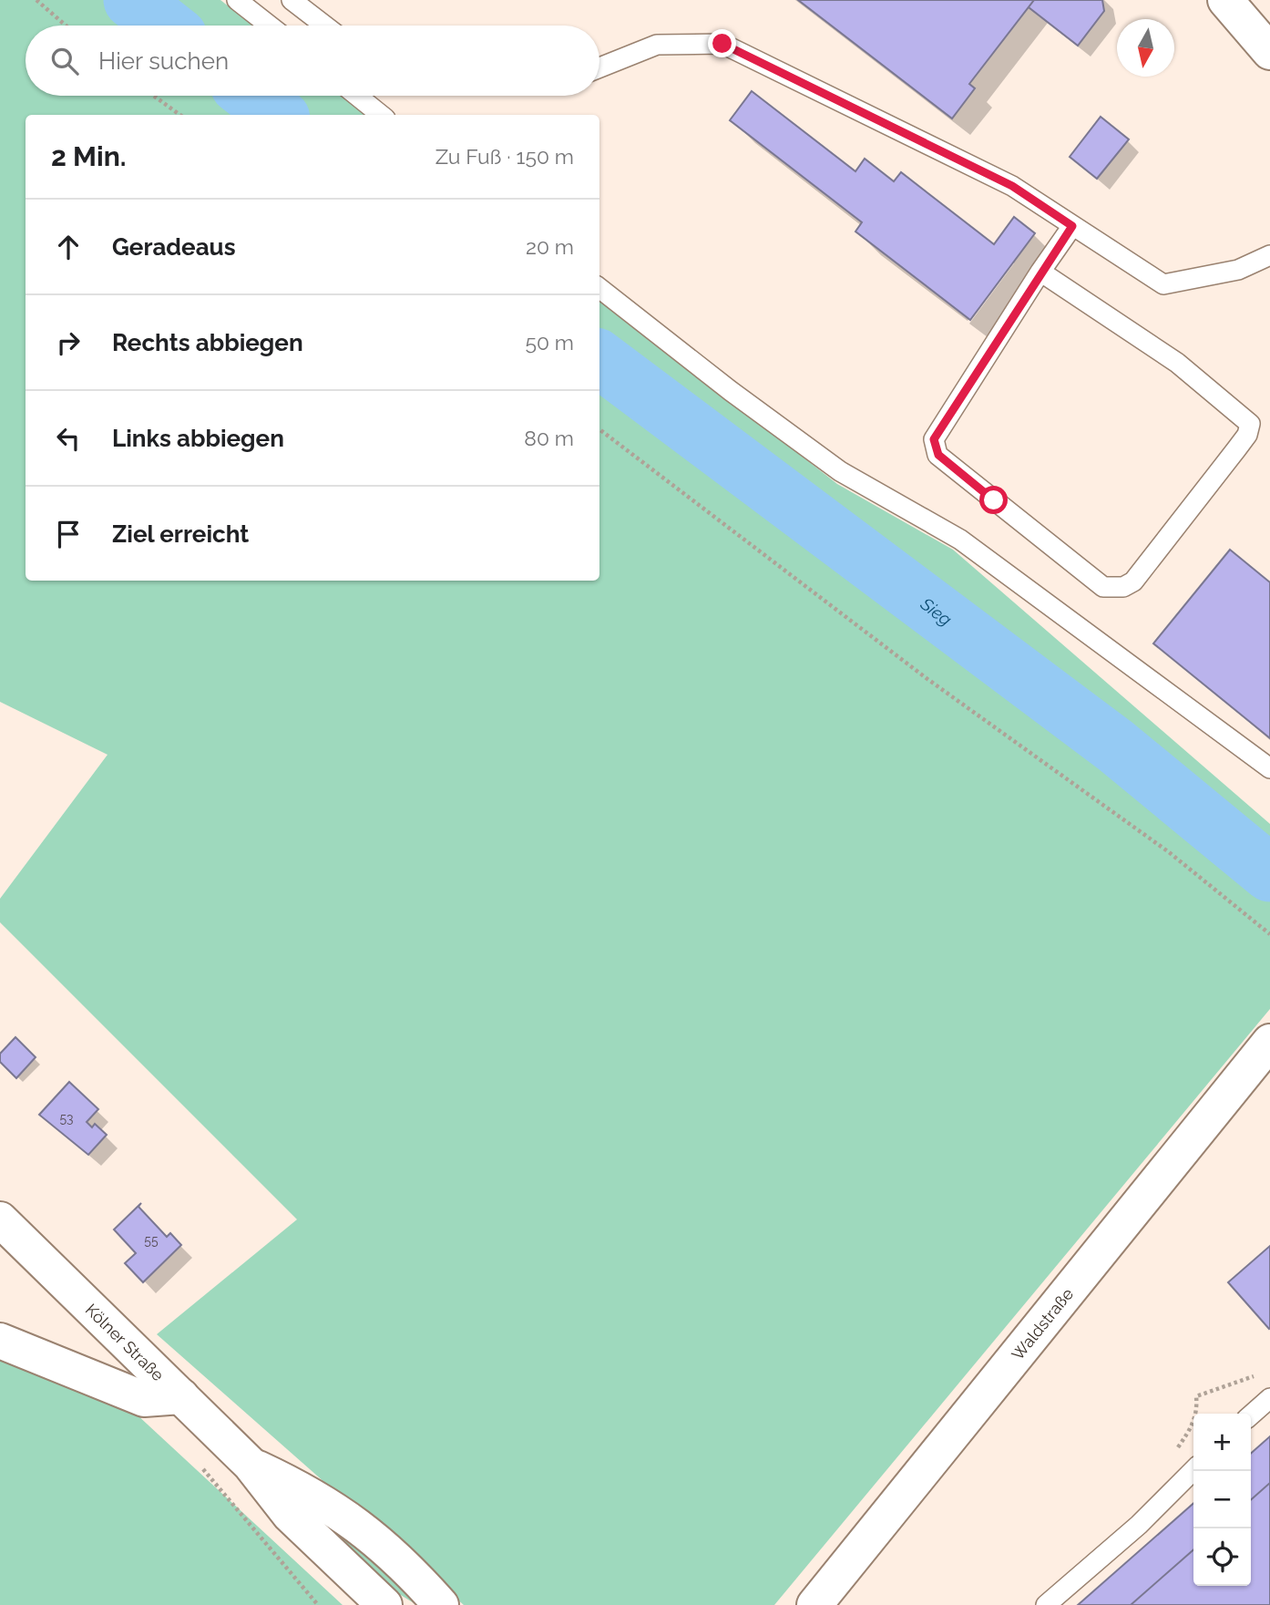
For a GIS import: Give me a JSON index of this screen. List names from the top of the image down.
{
  "streets": {
    "street": ["Waldstraße", "Kölner Straße"]
  },
  "water": ["Sieg"],
  "house_numbers": ["53", "55"],
  "north": "bottom",
  "page": {
    "search": "Hier suchen",
    "heading": ["2 Min.", "Zu Fuß · 150 m"],
    "list": [
      ["Geradeaus", "20 m"],
      ["Rechts abbiegen", "50 m"],
      ["Links abbiegen", "80 m"],
      "Ziel erreicht"
    ],
    "map_buttons": ["+", "−"]
  }
}
